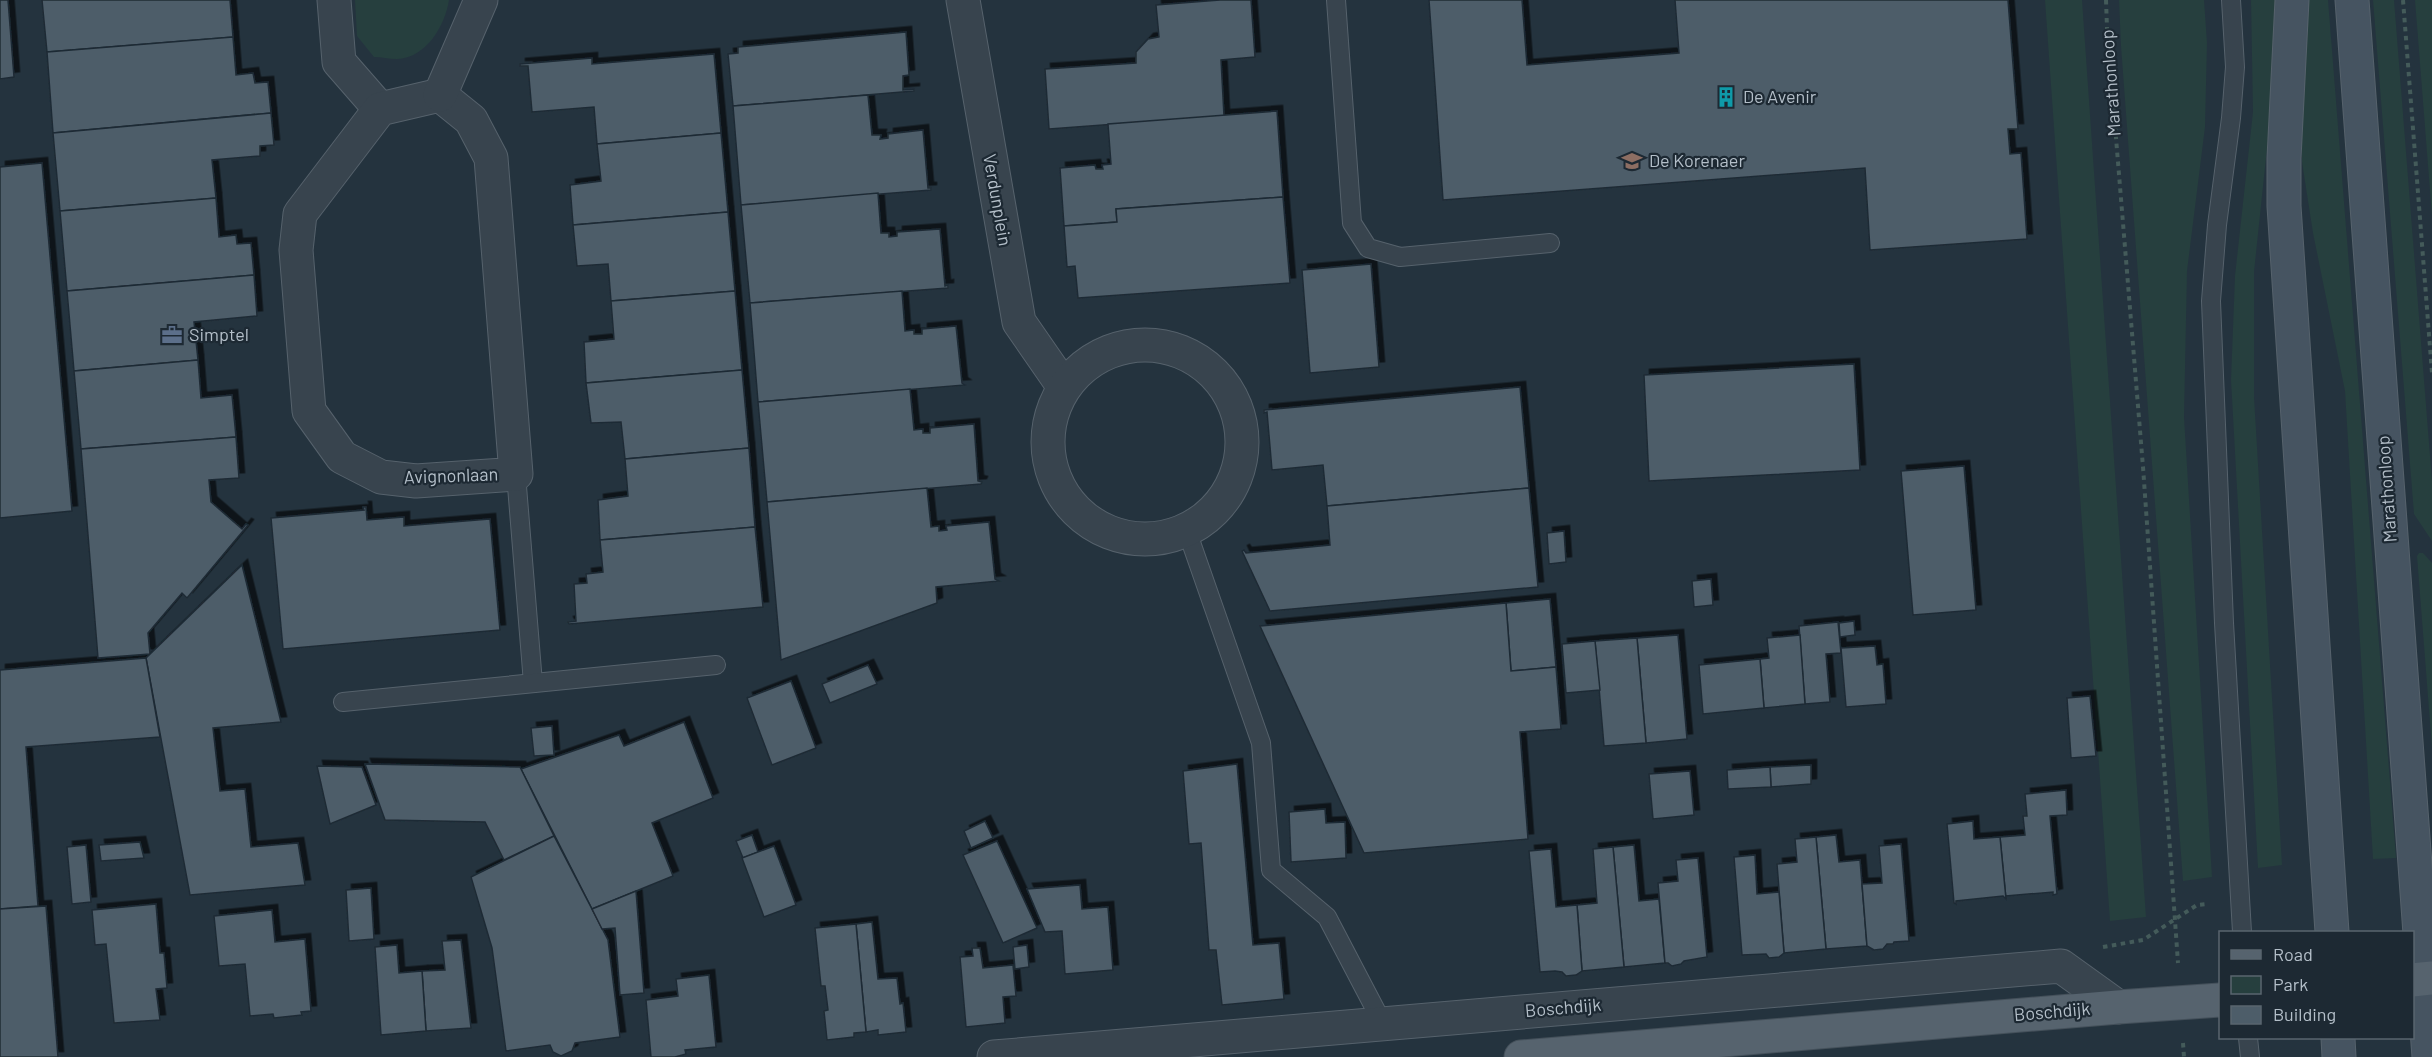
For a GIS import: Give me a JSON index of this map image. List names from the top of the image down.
{
  "streets": {
    "main road": ["Marathonloop", "Boschdijk"],
    "street": ["Verdunplein", "Avignonlaan"]
  },
  "places": {
    "building": ["De Avenir"],
    "school or university": ["De Korenaer"],
    "office": ["Simptel"]
  },
  "legend": ["Road", "Park", "Building"]
}
